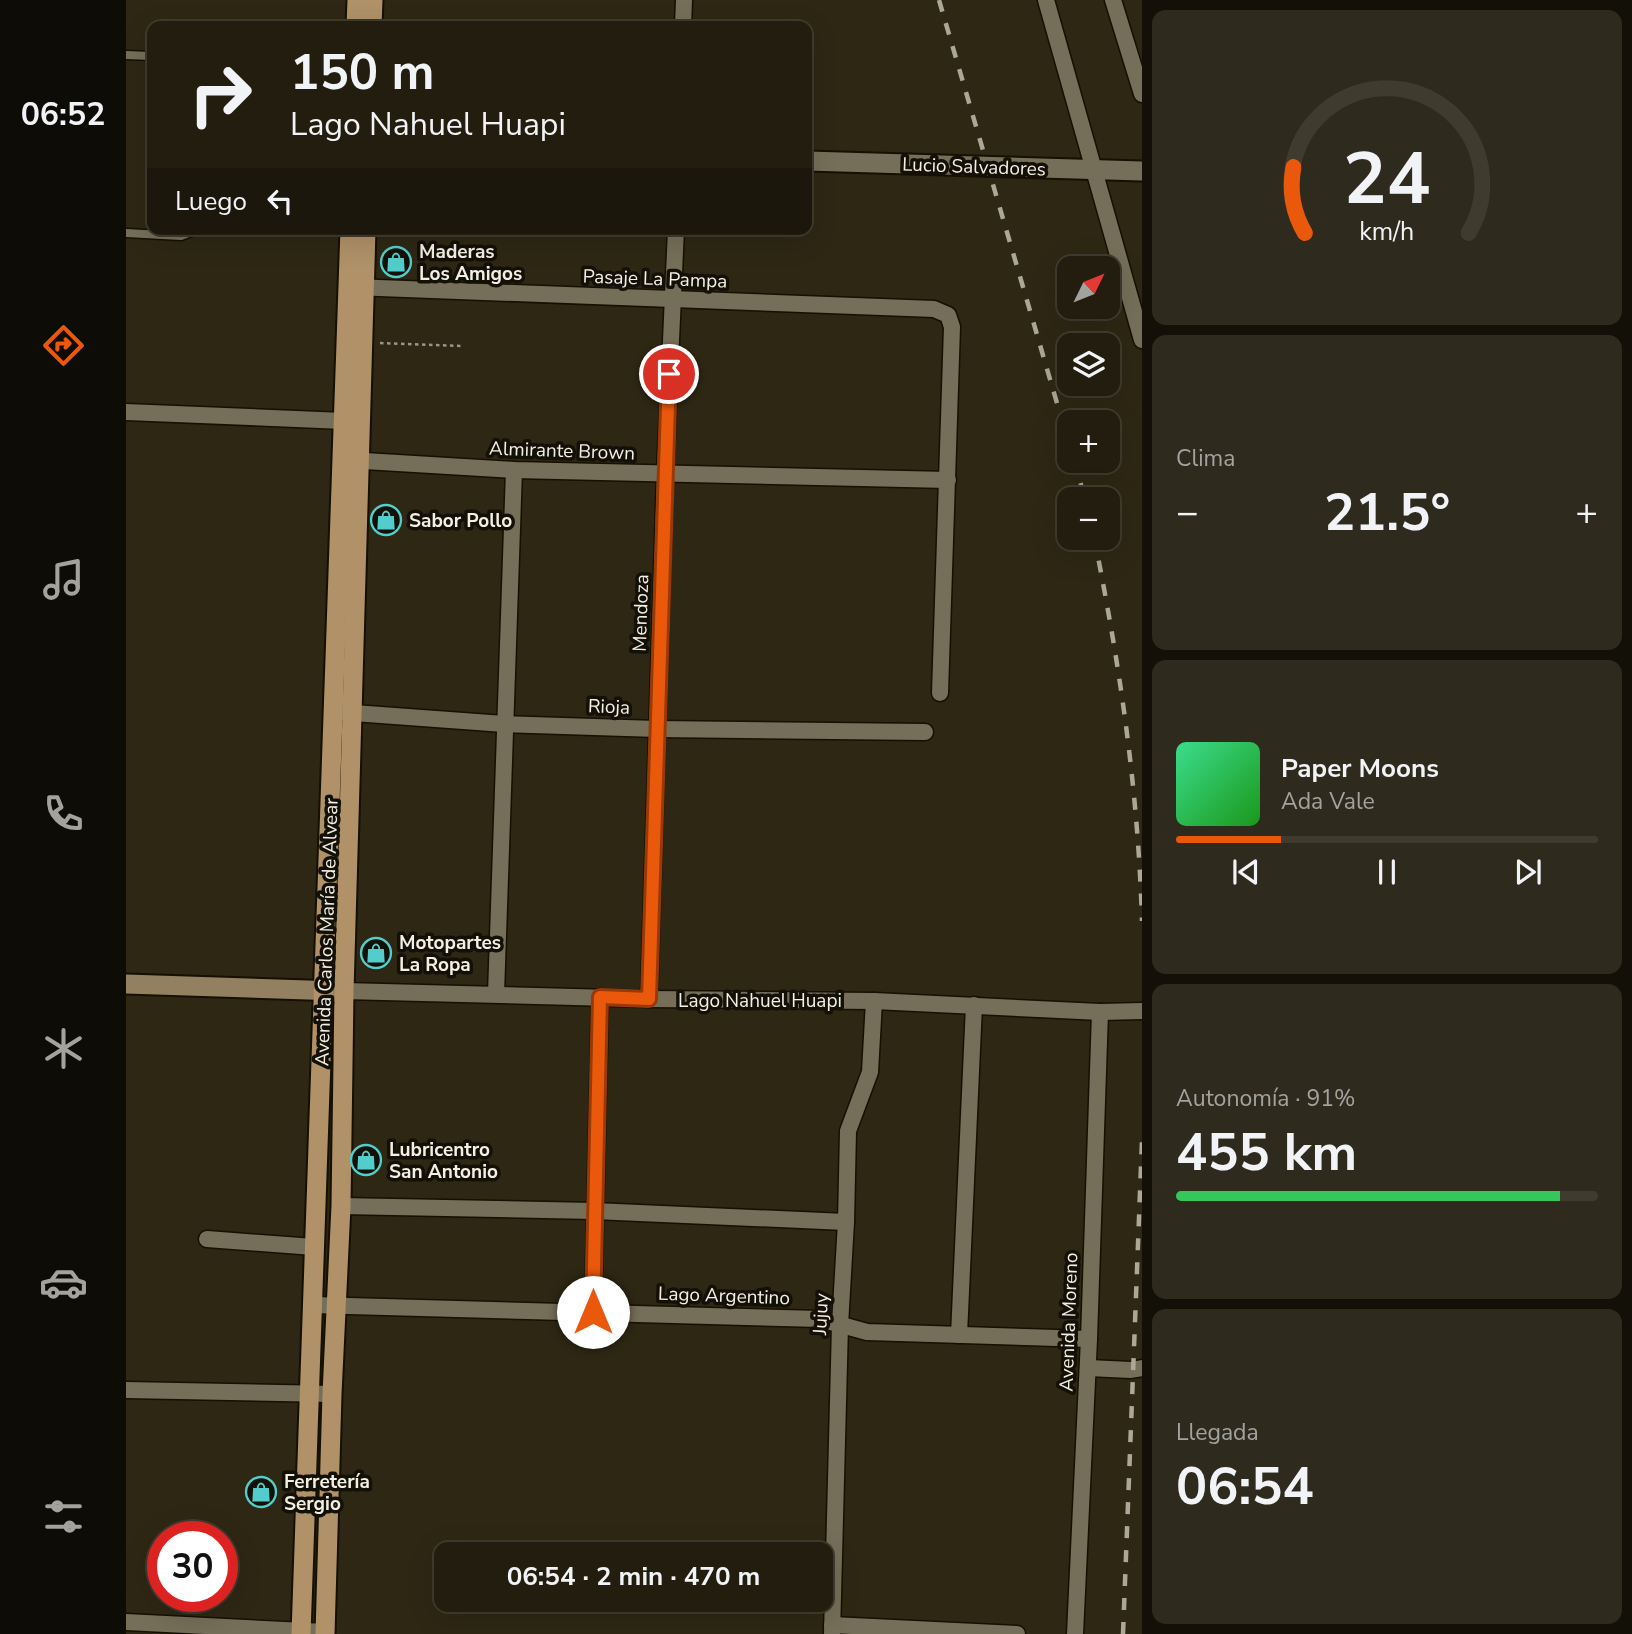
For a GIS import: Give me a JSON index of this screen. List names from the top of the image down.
{
  "streets": {
    "main road": ["Avenida Carlos María de Alvear", "Lago Nahuel Huapi"],
    "street": [
      "Lucio Salvadores",
      "Pasaje La Pampa",
      "Almirante Brown",
      "Mendoza",
      "Rioja",
      "Lago Argentino",
      "Jujuy",
      "Avenida Moreno"
    ]
  },
  "crossings": [
    ["Pasaje La Pampa", "Almirante Brown"],
    ["Pasaje La Pampa", "Mendoza"],
    ["Pasaje La Pampa", "Avenida Carlos María de Alvear"],
    ["Almirante Brown", "Mendoza"],
    ["Almirante Brown", "Avenida Carlos María de Alvear"],
    ["Mendoza", "Rioja"],
    ["Mendoza", "Lago Nahuel Huapi"],
    ["Rioja", "Avenida Carlos María de Alvear"],
    ["Avenida Carlos María de Alvear", "Lago Nahuel Huapi"],
    ["Avenida Carlos María de Alvear", "Lago Argentino"],
    ["Lago Nahuel Huapi", "Jujuy"],
    ["Lago Nahuel Huapi", "Avenida Moreno"],
    ["Lago Argentino", "Jujuy"],
    ["Lago Argentino", "Avenida Moreno"]
  ],
  "places": {
    "shop": [
      "Maderas Los Amigos",
      "Sabor Pollo",
      "Motopartes La Ropa",
      "Lubricentro San Antonio",
      "Ferretería Sergio"
    ]
  },
  "north": "top right",
  "page": {
    "tabs": "06:52",
    "turn": ["150 m", "Lago Nahuel Huapi"],
    "then": "Luego",
    "map_buttons": ["+", "−"],
    "tile": [
      "Clima",
      ["Autonomía · 91%", "455 km"],
      ["Llegada", "06:54"]
    ],
    "heat": ["−", "21.5°", "+"],
    "song": ["Paper Moons", "Ada Vale"],
    "limit": "30",
    "trip": "06:54 · 2 min · 470 m",
    "gauge": ["24", "km/h"]
  }
}
